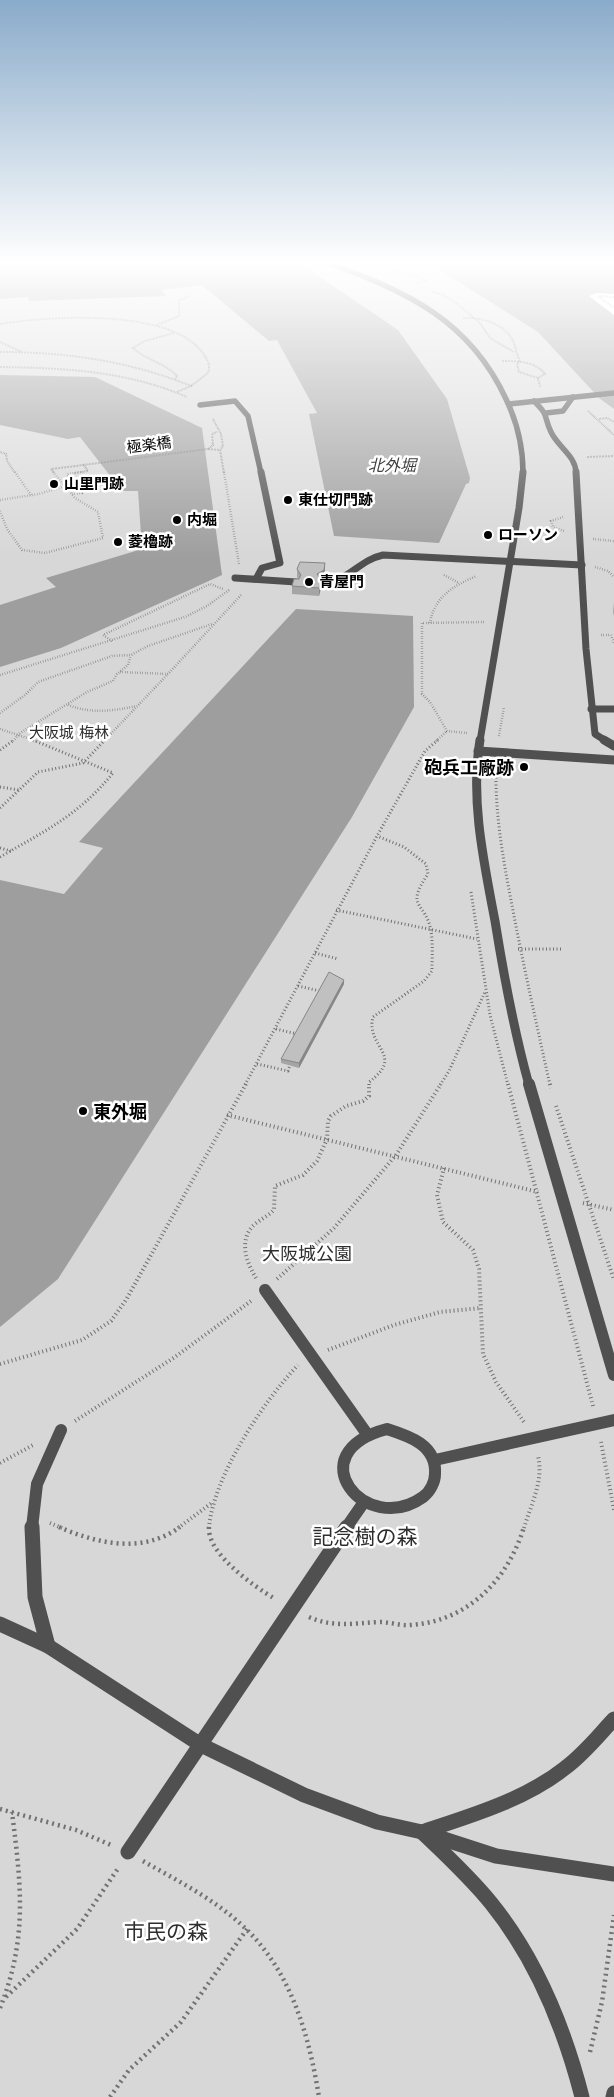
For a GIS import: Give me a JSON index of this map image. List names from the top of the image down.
{
  "streets": {
    "path": ["極楽橋"]
  },
  "water": ["北外堀"],
  "parks": [
    "大阪城 梅林",
    "大阪城公園",
    "記念樹の森",
    "市民の森"
  ],
  "places": [
    "山里門跡",
    "東仕切門跡",
    "内堀",
    "ローソン",
    "菱櫓跡",
    "青屋門",
    "砲兵工廠跡",
    "東外堀"
  ]
}
